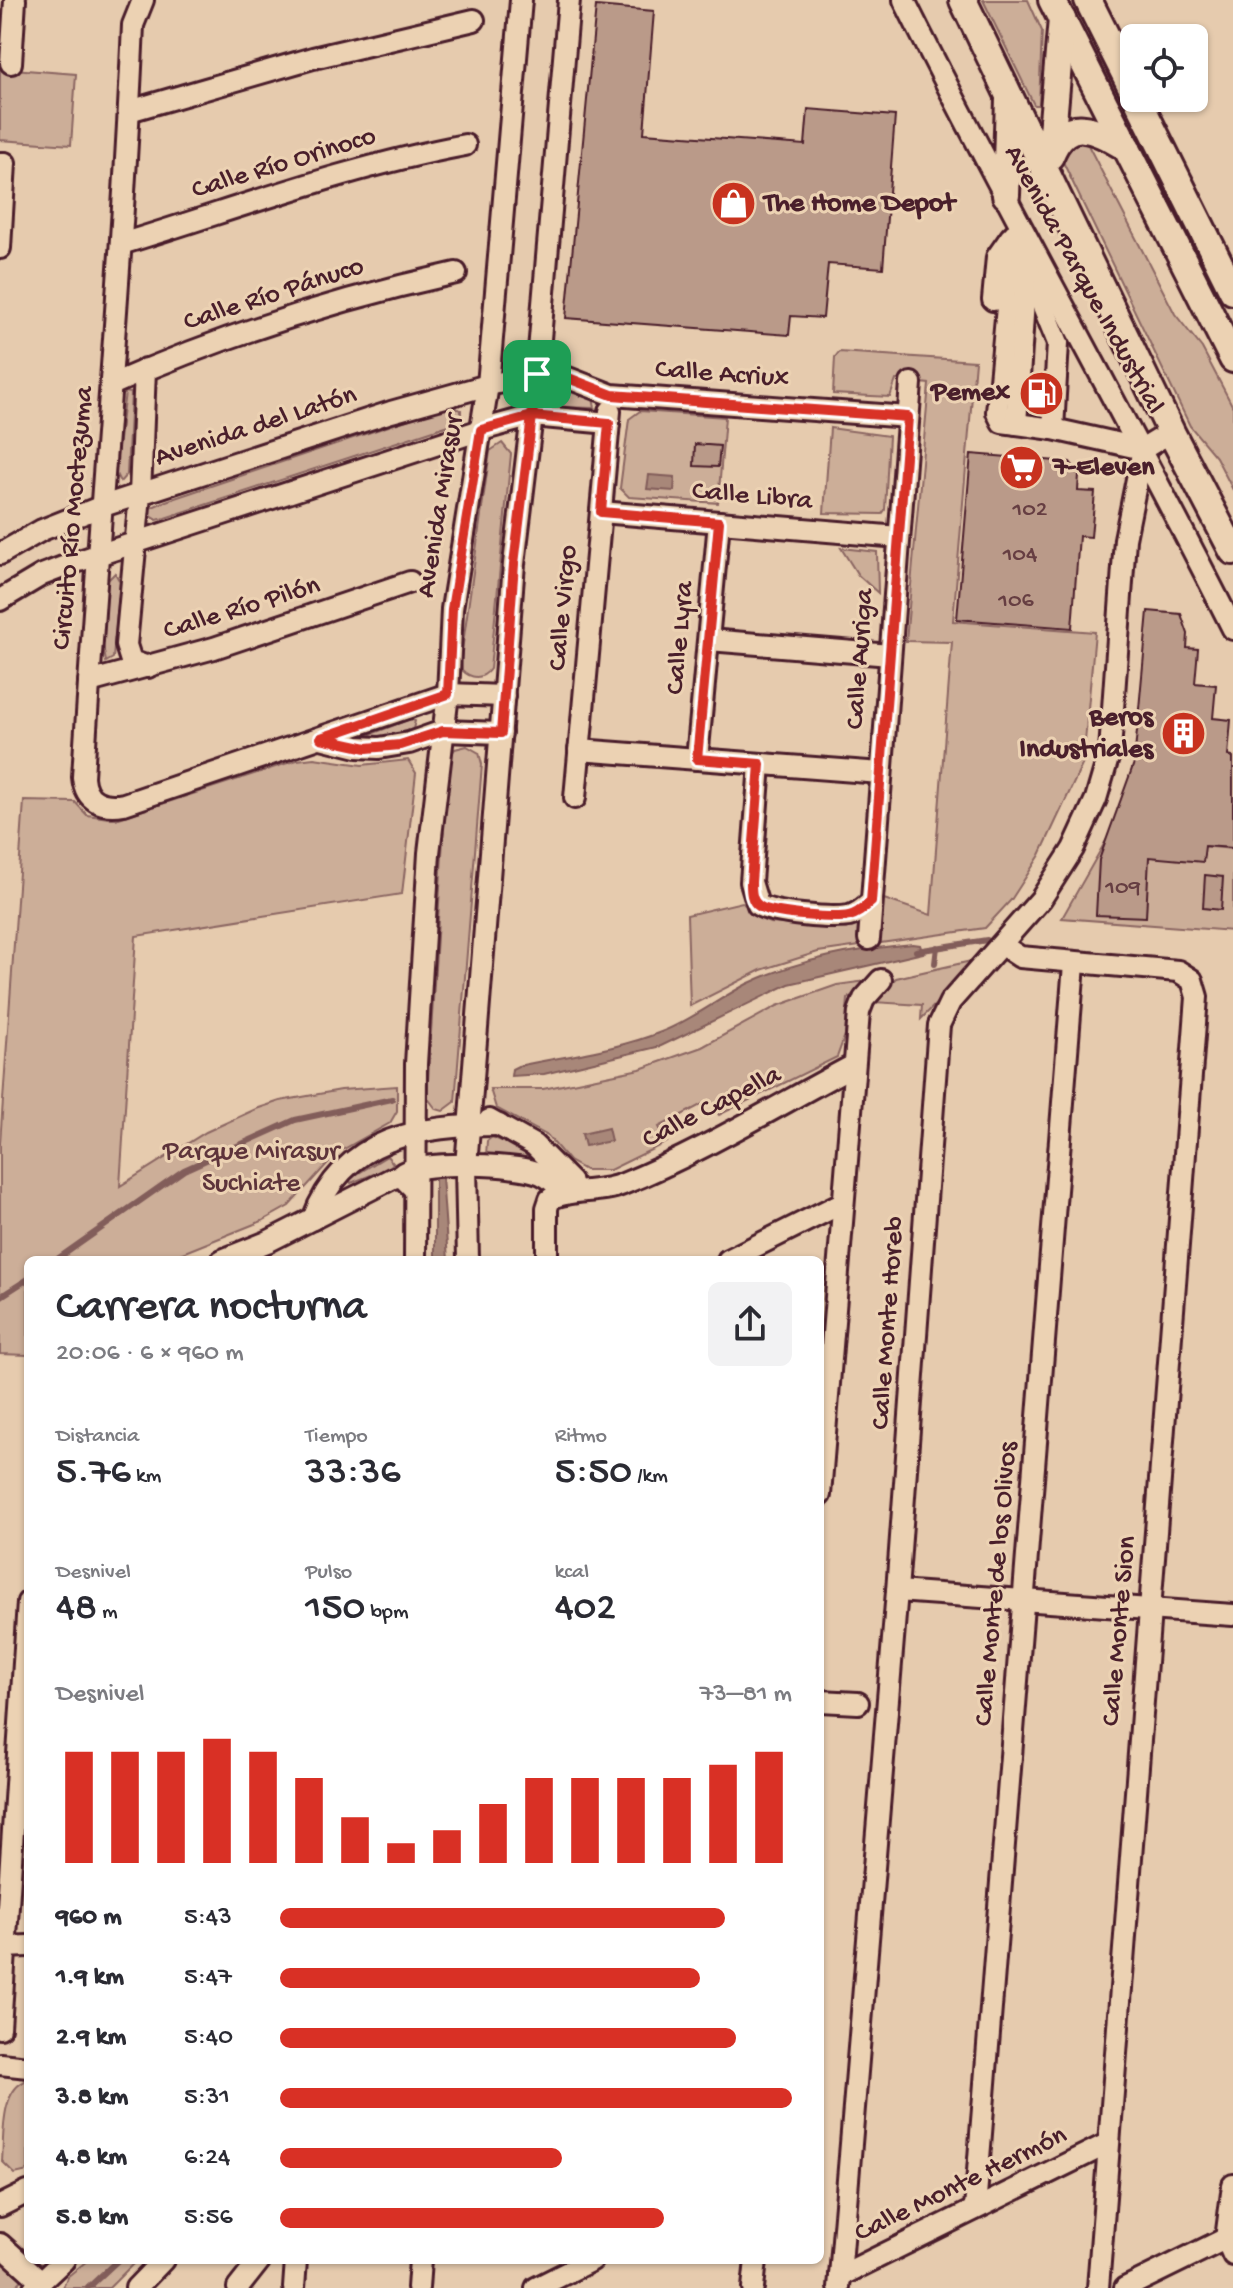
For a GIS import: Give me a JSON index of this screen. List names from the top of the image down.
{
  "streets": {
    "street": [
      "Calle Río Orinoco",
      "Avenida Parque Industrial",
      "Calle Río Pánuco",
      "Calle Acriux",
      "Avenida del Latón",
      "Calle Libra",
      "Avenida Mirasur",
      "Circuito Río Moctezuma",
      "Calle Virgo",
      "Calle Río Pilón",
      "Calle Lyra",
      "Calle Auriga",
      "Calle Capella",
      "Calle Monte Horeb",
      "Calle Monte de los Olivos",
      "Calle Monte Sion",
      "Calle Monte Hermón"
    ]
  },
  "crossings": [
    ["Calle Río Orinoco", "Circuito Río Moctezuma"],
    ["Avenida Parque Industrial", "Calle Monte Horeb"],
    ["Calle Río Pánuco", "Circuito Río Moctezuma"],
    ["Calle Acriux", "Avenida del Latón"],
    ["Calle Acriux", "Calle Virgo"],
    ["Calle Acriux", "Calle Auriga"],
    ["Avenida del Latón", "Avenida Mirasur"],
    ["Avenida del Latón", "Circuito Río Moctezuma"],
    ["Calle Libra", "Calle Virgo"],
    ["Calle Libra", "Calle Lyra"],
    ["Calle Libra", "Calle Auriga"],
    ["Avenida Mirasur", "Circuito Río Moctezuma"],
    ["Circuito Río Moctezuma", "Calle Río Pilón"],
    ["Calle Monte Horeb", "Calle Monte Hermón"],
    ["Calle Monte de los Olivos", "Calle Monte Sion"],
    ["Calle Monte de los Olivos", "Calle Monte Hermón"],
    ["Calle Monte Sion", "Calle Monte Hermón"]
  ],
  "parks": ["Parque Mirasur Suchiate"],
  "places": {
    "shop": ["The Home Depot"],
    "fuel station": ["Pemex"],
    "supermarket": ["7-Eleven"],
    "building": ["Beros Industriales"]
  },
  "house_numbers": [
    "102",
    "104",
    "106",
    "109"
  ],
  "page": {
    "heading": ["Carrera nocturna", "20:06 · 6 × 960 m"],
    "stats": [
      ["Distancia", "5.76 km"],
      ["Tiempo", "33:36"],
      ["Ritmo", "5:50 /km"],
      ["Desnivel", "48 m"],
      ["Pulso", "150 bpm"],
      ["kcal", "402"]
    ],
    "chart": ["Desnivel", "73–81 m"],
    "list": [
      {
        "name": "960 m",
        "note": "5:43"
      },
      {
        "name": "1.9 km",
        "note": "5:47"
      },
      {
        "name": "2.9 km",
        "note": "5:40"
      },
      {
        "name": "3.8 km",
        "note": "5:31"
      },
      {
        "name": "4.8 km",
        "note": "6:24"
      },
      {
        "name": "5.8 km",
        "note": "5:56"
      }
    ]
  }
}
